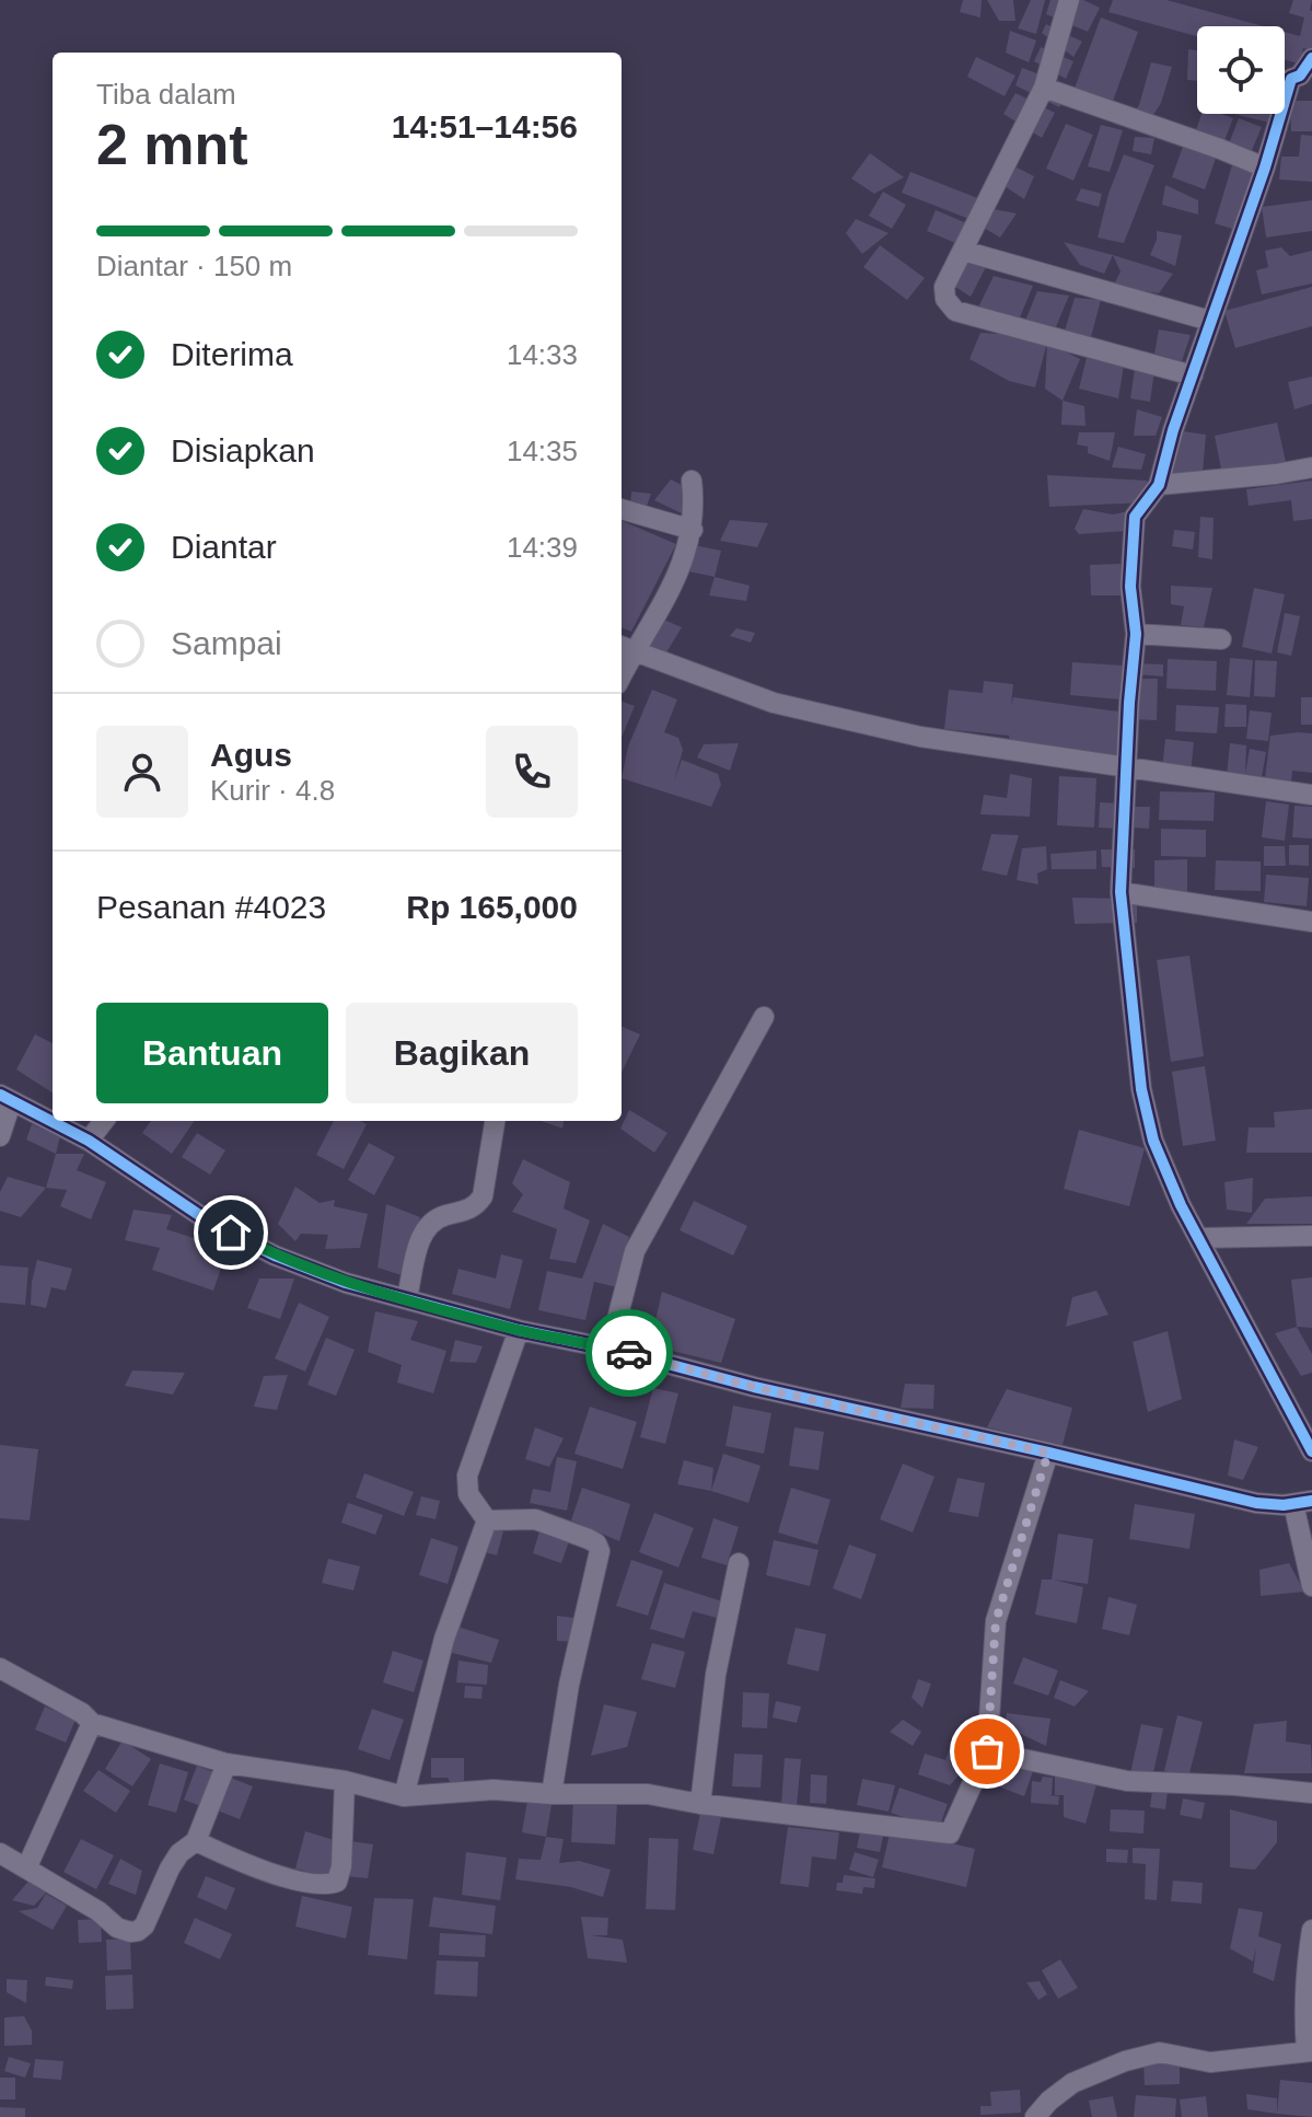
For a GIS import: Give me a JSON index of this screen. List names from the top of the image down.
{
  "page": {
    "heading": ["2 mnt", "Tiba dalam", "14:51–14:56"],
    "panel": [
      "Agus",
      "Kurir · 4.8",
      "Pesanan #4023",
      "Rp 165,000"
    ],
    "bar": "Diantar · 150 m",
    "list": [
      ["Diterima", "14:33"],
      ["Disiapkan", "14:35"],
      ["Diantar", "14:39"],
      "Sampai"
    ],
    "buttons": ["Bantuan", "Bagikan"]
  }
}
